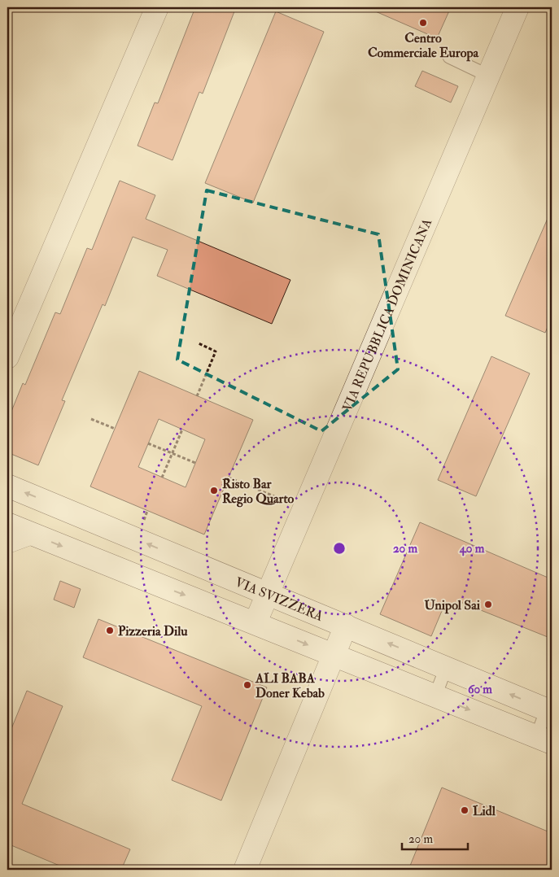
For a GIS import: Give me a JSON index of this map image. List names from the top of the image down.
{
  "streets": {
    "street": ["VIA REPUBBLICA DOMINICANA", "VIA SVIZZERA"]
  },
  "crossings": [
    ["VIA REPUBBLICA DOMINICANA", "VIA SVIZZERA"]
  ],
  "places": [
    "Centro Commerciale Europa",
    "Risto Bar Regio Quarto",
    "Unipol Sai",
    "Pizzeria Dilu",
    "ALI BABA Doner Kebab",
    "Lidl"
  ],
  "scale_bar": "20 m",
  "rings": ["20 m", "40 m", "60 m"]
}
